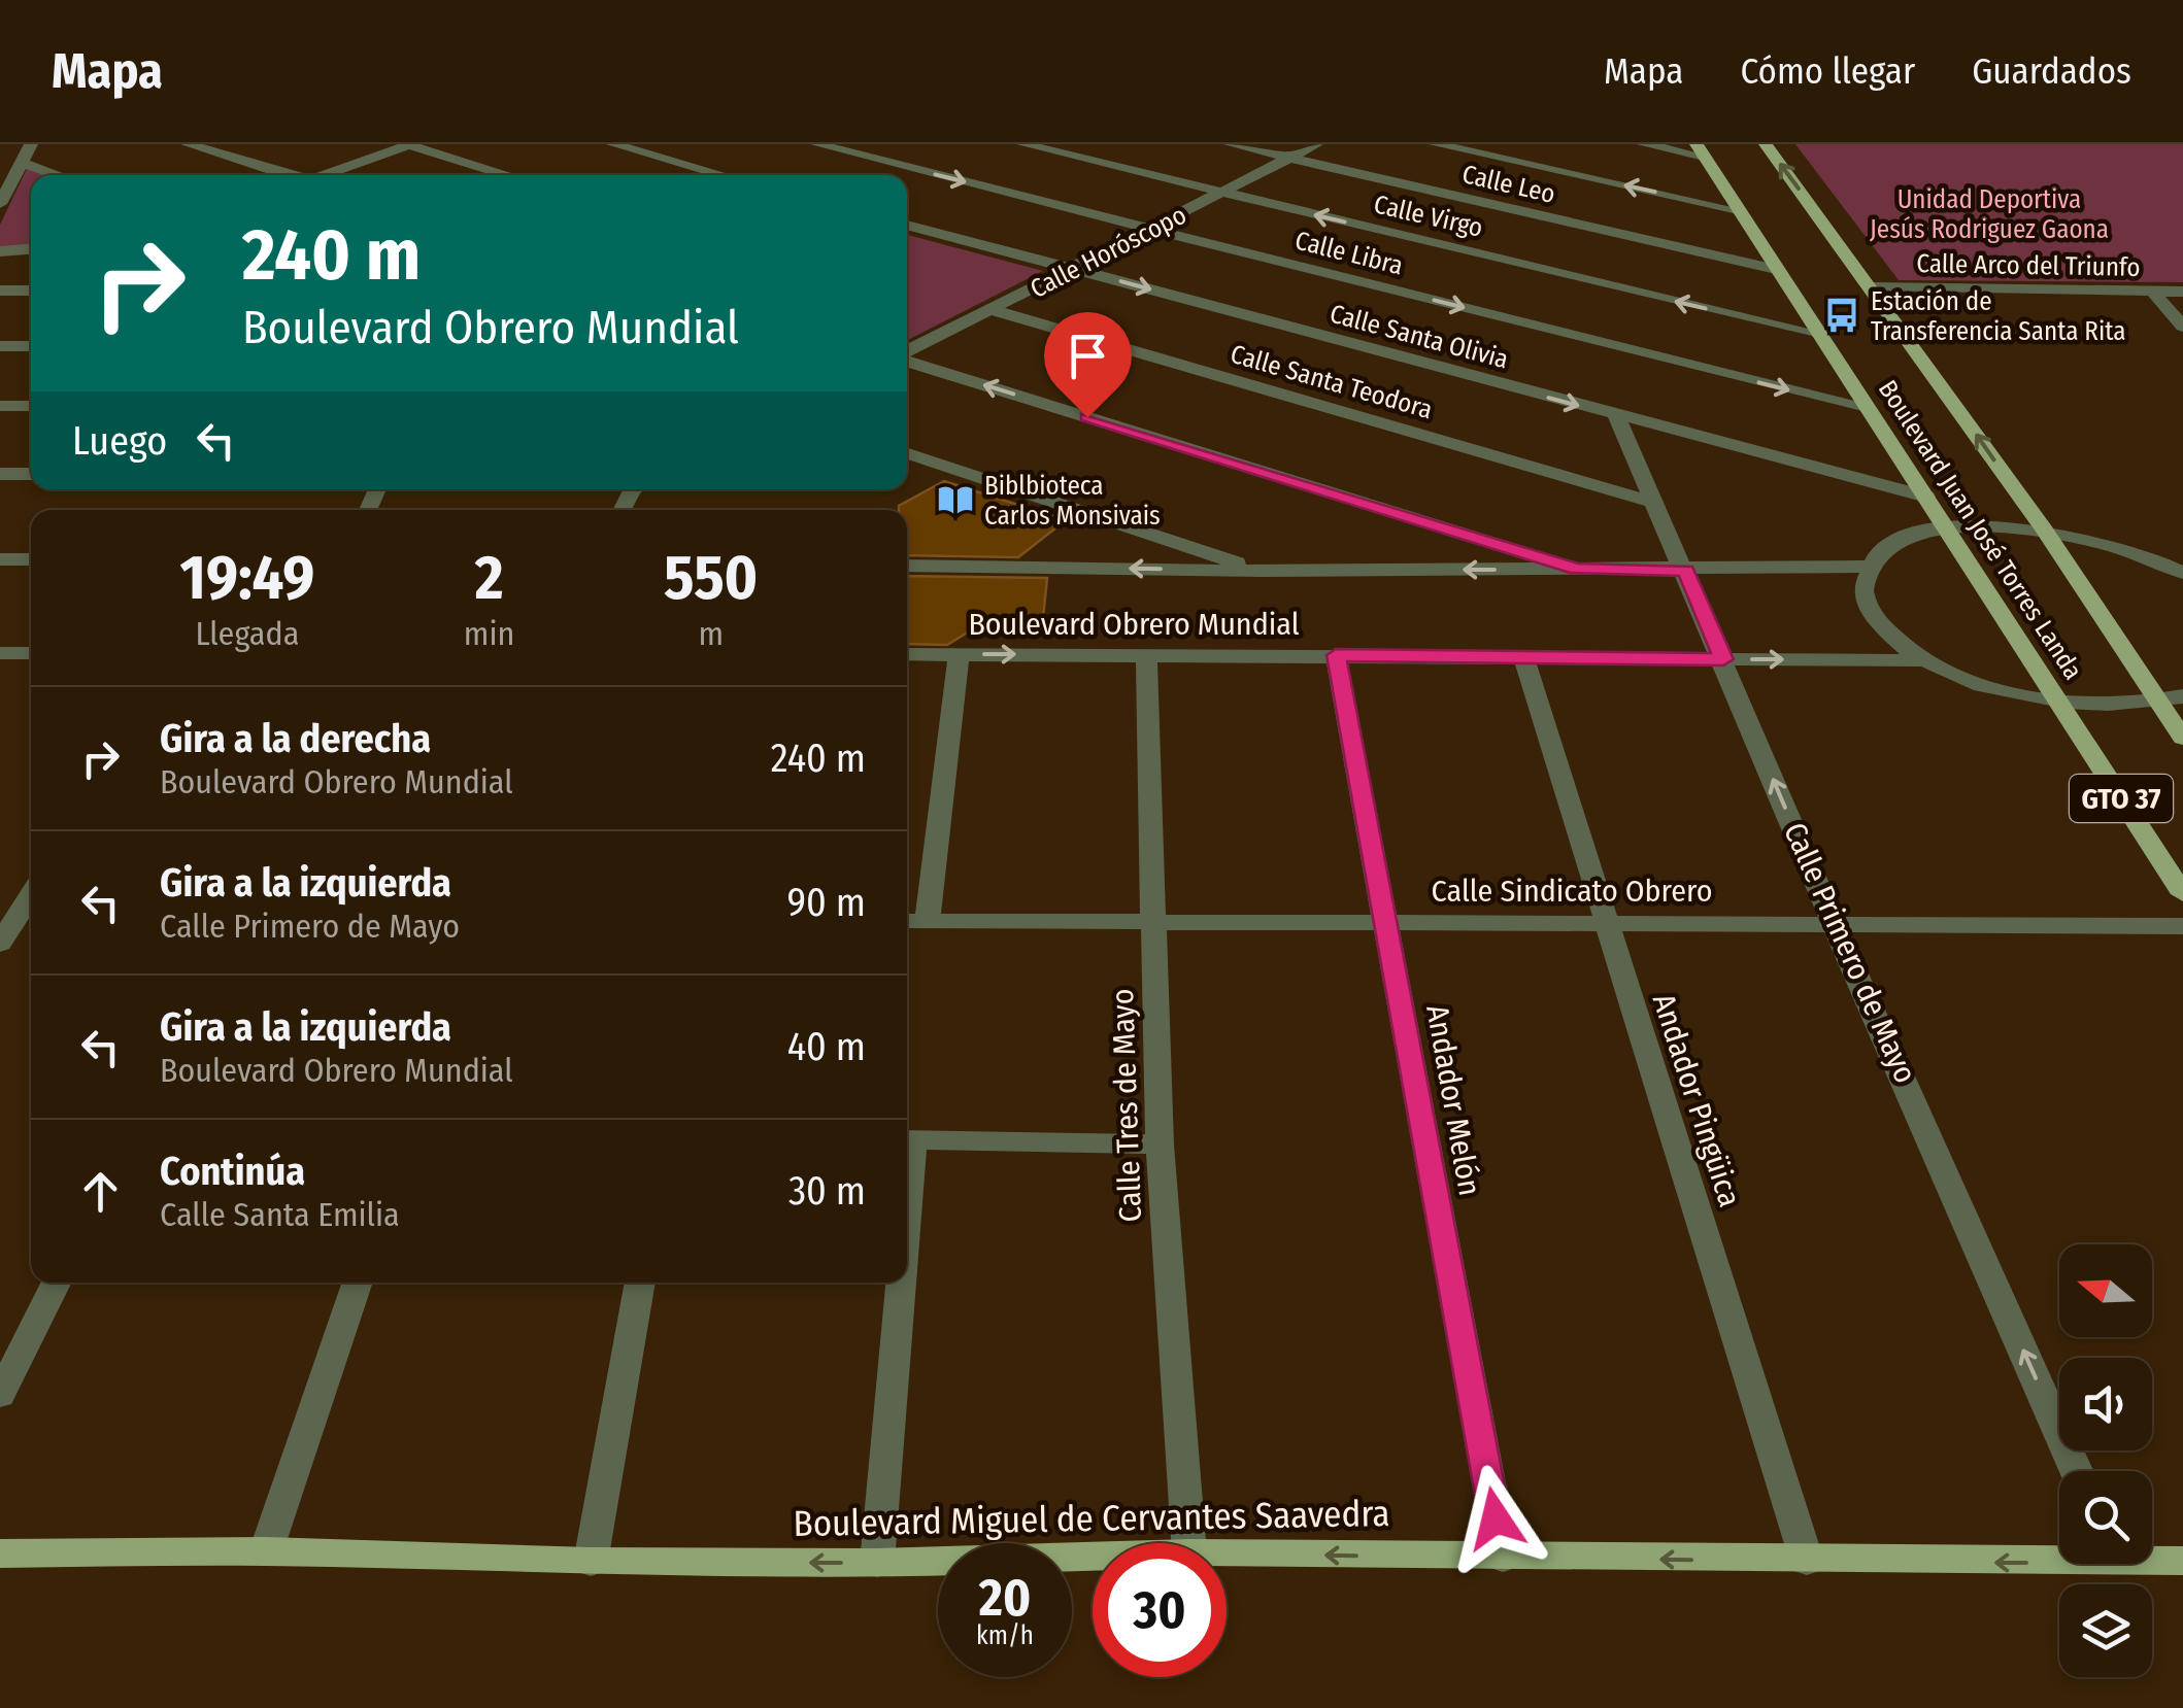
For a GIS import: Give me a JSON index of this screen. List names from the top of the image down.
{
  "streets": {
    "main road": ["Boulevard Juan José Torres Landa", "GTO 37", "Boulevard Miguel de Cervantes Saavedra"],
    "street": [
      "Calle Leo",
      "Calle Virgo",
      "Calle Horóscopo",
      "Calle Libra",
      "Calle Arco del Triunfo",
      "Calle Santa Olivia",
      "Calle Santa Teodora",
      "Boulevard Obrero Mundial",
      "Calle Sindicato Obrero",
      "Calle Primero de Mayo",
      "Andador Melón",
      "Andador Pingüica",
      "Calle Tres de Mayo"
    ]
  },
  "crossings": [
    ["Calle Leo", "Calle Horóscopo"],
    ["Calle Leo", "Boulevard Juan José Torres Landa"],
    ["Calle Virgo", "Calle Horóscopo"],
    ["Calle Virgo", "Boulevard Juan José Torres Landa"],
    ["Calle Horóscopo", "Calle Libra"],
    ["Calle Horóscopo", "Calle Santa Olivia"],
    ["Calle Horóscopo", "Calle Santa Teodora"],
    ["Calle Libra", "Boulevard Juan José Torres Landa"],
    ["Calle Arco del Triunfo", "Boulevard Juan José Torres Landa"],
    ["Calle Santa Olivia", "Boulevard Juan José Torres Landa"],
    ["Calle Santa Olivia", "Calle Primero de Mayo"],
    ["Calle Santa Teodora", "Calle Primero de Mayo"],
    ["Boulevard Juan José Torres Landa", "Boulevard Obrero Mundial"],
    ["Boulevard Obrero Mundial", "Calle Primero de Mayo"],
    ["Boulevard Obrero Mundial", "Andador Melón"],
    ["Boulevard Obrero Mundial", "Andador Pingüica"],
    ["Boulevard Obrero Mundial", "Calle Tres de Mayo"],
    ["Calle Sindicato Obrero", "Calle Primero de Mayo"],
    ["Calle Sindicato Obrero", "Andador Melón"],
    ["Calle Sindicato Obrero", "Andador Pingüica"],
    ["Calle Sindicato Obrero", "Calle Tres de Mayo"],
    ["Andador Melón", "Boulevard Miguel de Cervantes Saavedra"],
    ["Andador Pingüica", "Boulevard Miguel de Cervantes Saavedra"]
  ],
  "one_way": ["Calle Primero de Mayo", "Boulevard Miguel de Cervantes Saavedra"],
  "parks": ["Unidad Deportiva Jesús Rodriguez Gaona"],
  "places": {
    "bus stop": ["Estación de Transferencia Santa Rita"],
    "library": ["Biblbioteca Carlos Monsivais"]
  },
  "north": "left",
  "page": {
    "header": "Mapa",
    "nav": ["Mapa", "Cómo llegar", "Guardados"],
    "turn": ["240 m", "Boulevard Obrero Mundial"],
    "then": "Luego",
    "eta": [
      "19:49",
      "Llegada",
      "2",
      "min",
      "550",
      "m"
    ],
    "list": [
      {
        "name": "Gira a la derecha",
        "note": "Boulevard Obrero Mundial",
        "value": "240 m"
      },
      {
        "name": "Gira a la izquierda",
        "note": "Calle Primero de Mayo",
        "value": "90 m"
      },
      {
        "name": "Gira a la izquierda",
        "note": "Boulevard Obrero Mundial",
        "value": "40 m"
      },
      {
        "name": "Continúa",
        "note": "Calle Santa Emilia",
        "value": "30 m"
      }
    ],
    "speed": "20 km/h",
    "limit": "30"
  }
}
